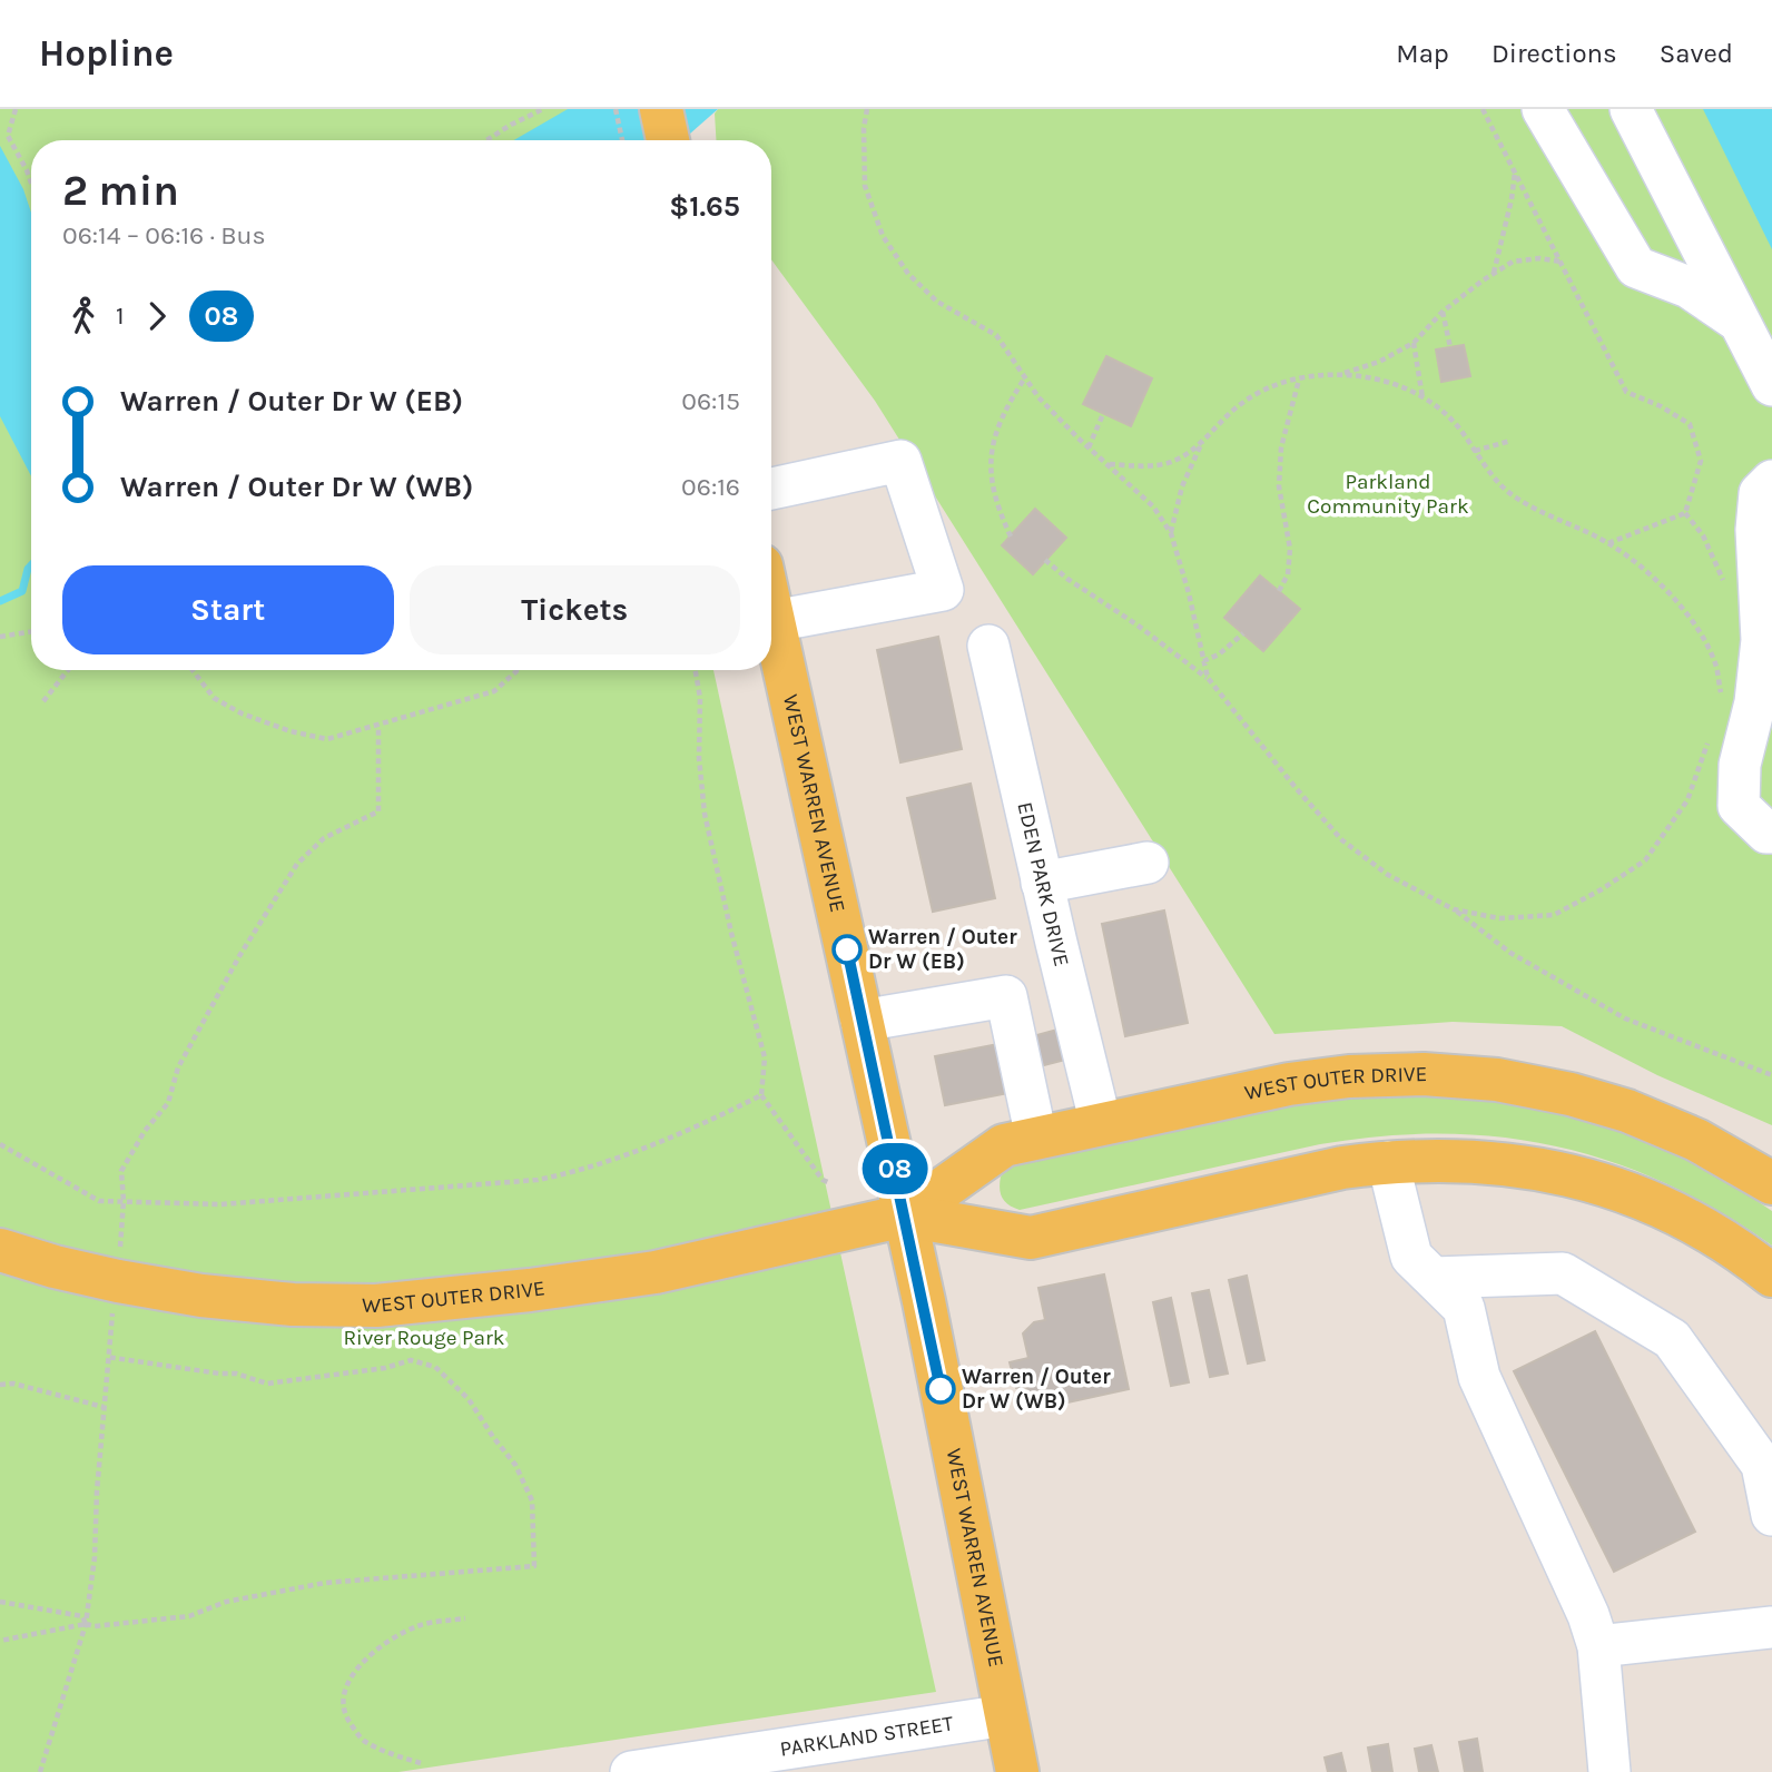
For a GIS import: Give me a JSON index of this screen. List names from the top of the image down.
{
  "streets": {
    "main road": ["WEST WARREN AVENUE", "WEST OUTER DRIVE"],
    "street": ["EDEN PARK DRIVE", "PARKLAND STREET"]
  },
  "crossings": [
    ["WEST WARREN AVENUE", "WEST OUTER DRIVE"],
    ["WEST WARREN AVENUE", "PARKLAND STREET"],
    ["EDEN PARK DRIVE", "WEST OUTER DRIVE"]
  ],
  "parks": ["Parkland Community Park", "River Rouge Park"],
  "places": ["Warren / Outer Dr W (EB)", "Warren / Outer Dr W (WB)"],
  "lines": ["bus line 08"],
  "page": {
    "header": "Hopline",
    "nav": ["Map", "Directions", "Saved"],
    "on_map": "08",
    "heading": ["2 min", "06:14 – 06:16 · Bus", "$1.65"],
    "legs": ["1", "08"],
    "list": [
      {
        "name": "Warren / Outer Dr W (EB)",
        "value": "06:15"
      },
      {
        "name": "Warren / Outer Dr W (WB)",
        "value": "06:16"
      }
    ],
    "buttons": ["Start", "Tickets"]
  }
}
